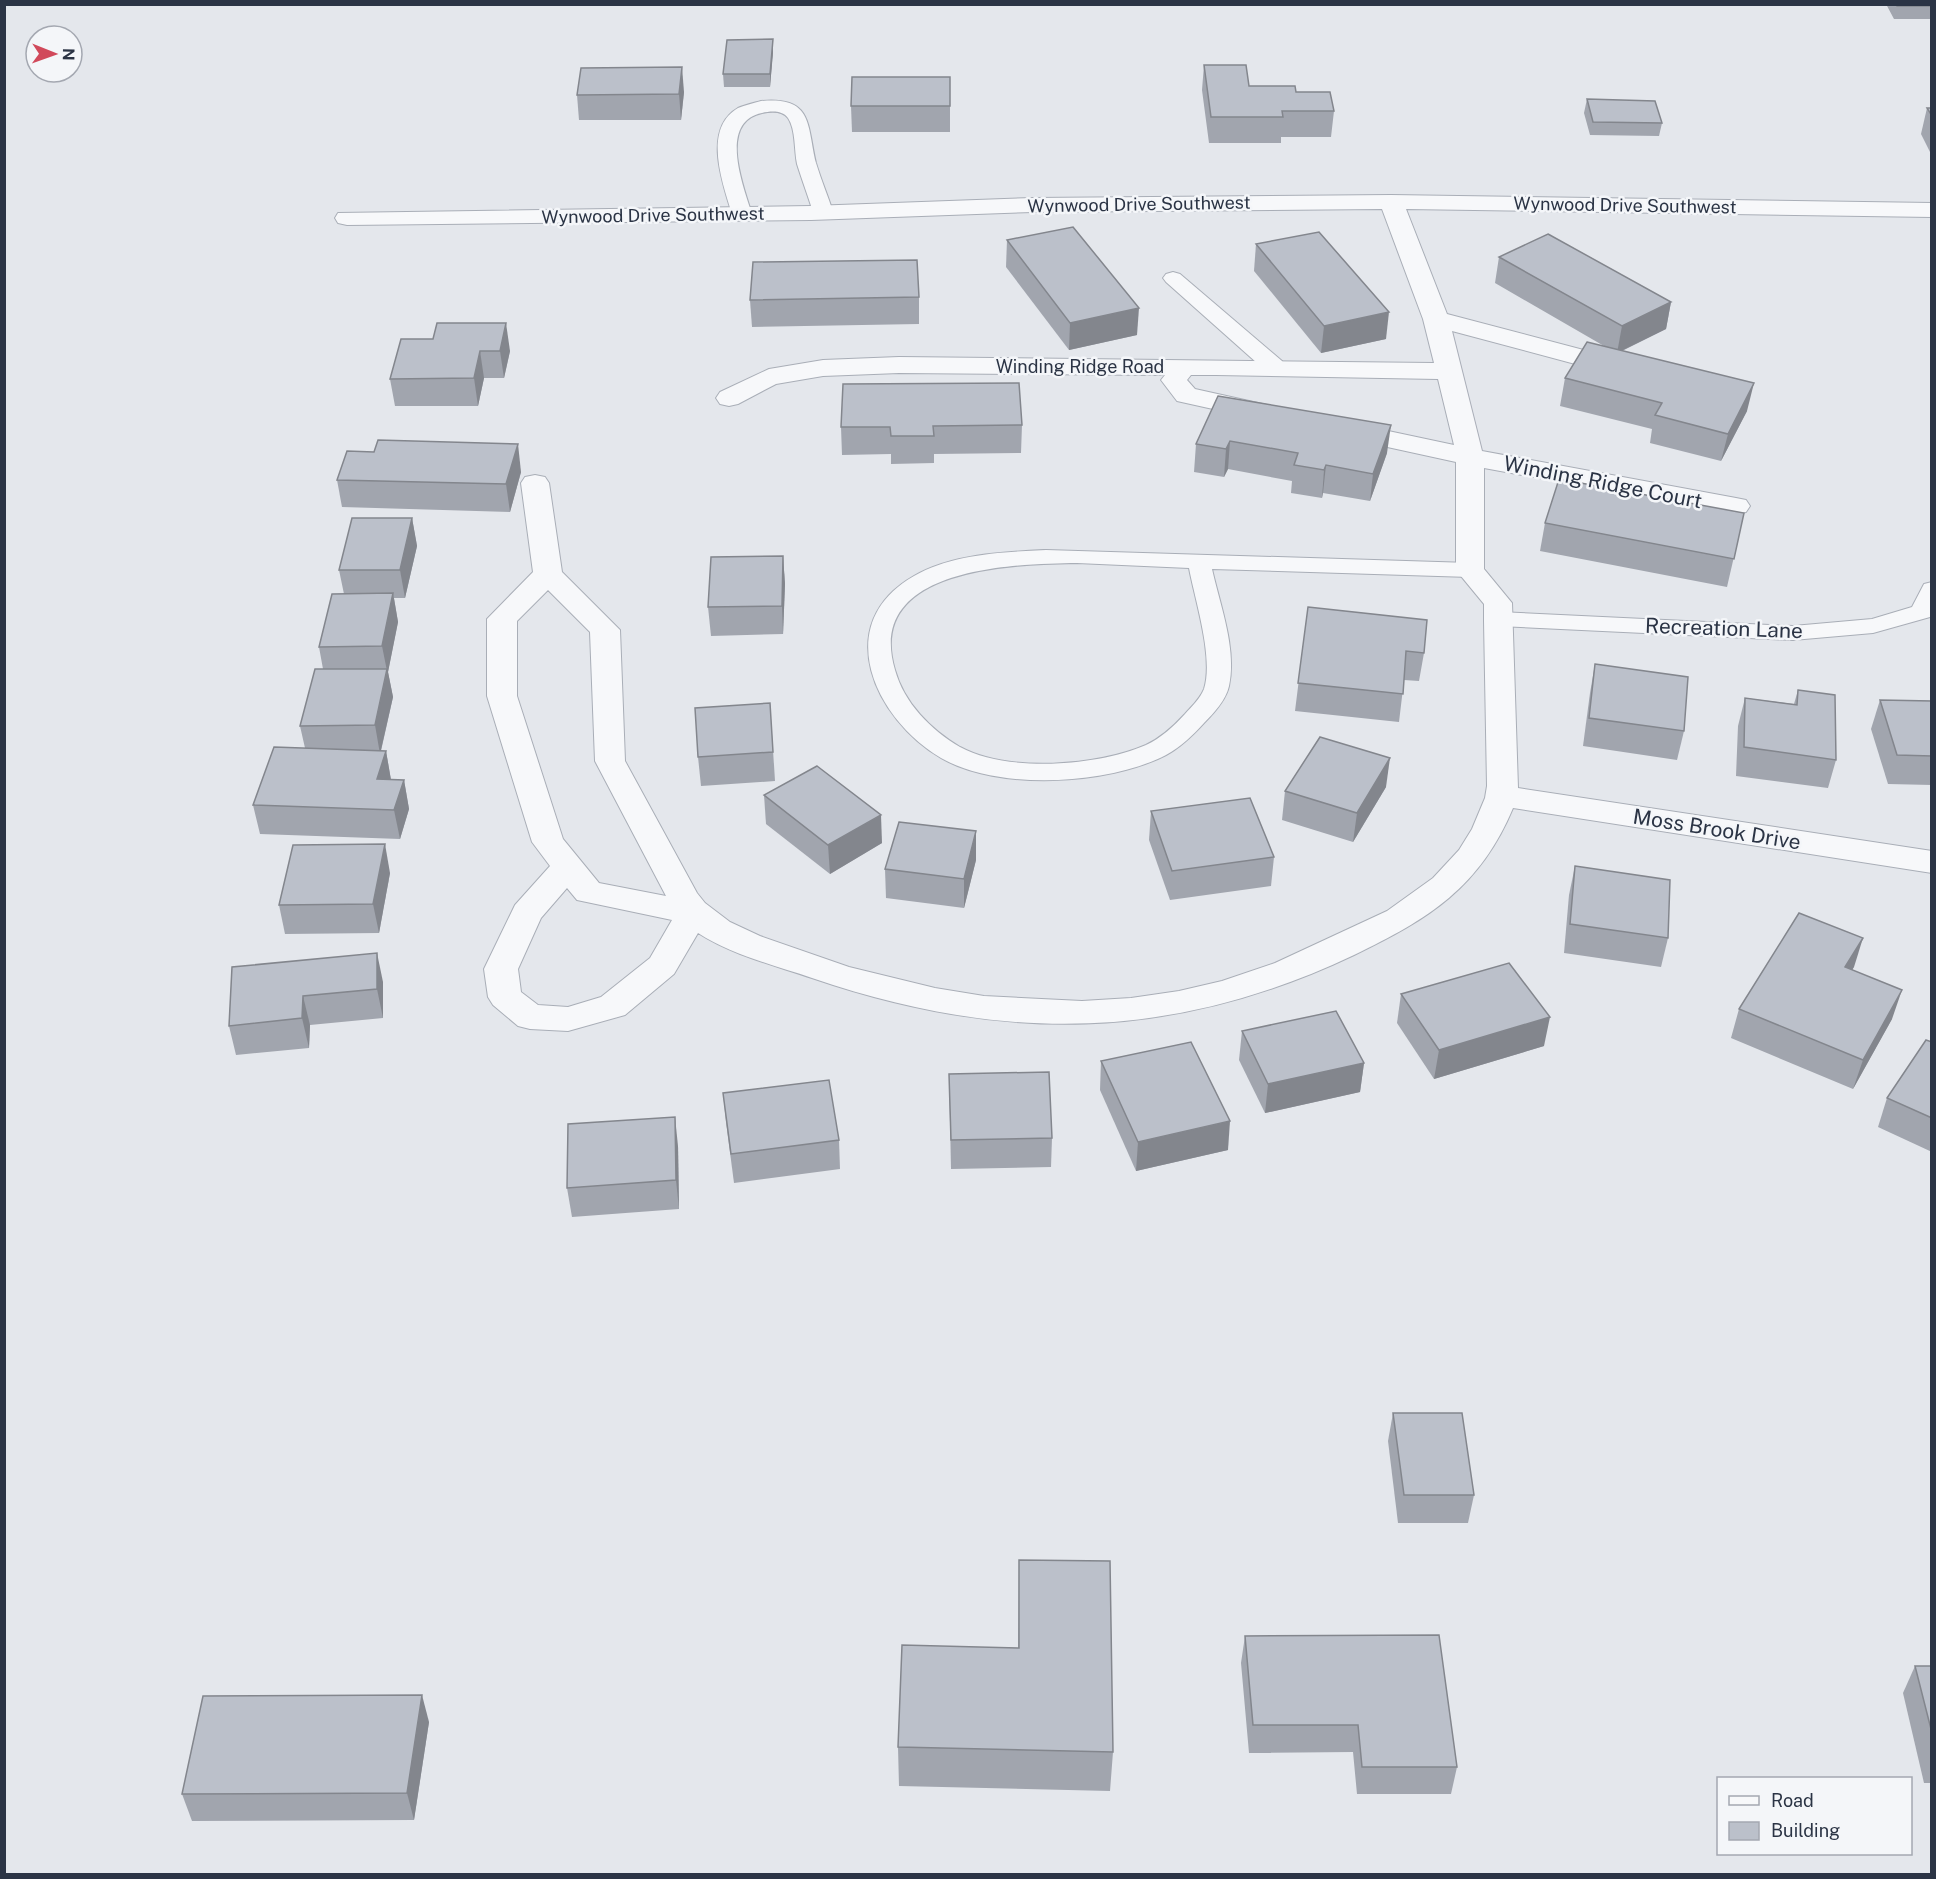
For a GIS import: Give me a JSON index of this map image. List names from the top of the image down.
{
  "streets": {
    "street": [
      "Wynwood Drive Southwest",
      "Winding Ridge Road",
      "Winding Ridge Court",
      "Moss Brook Drive"
    ],
    "lane": ["Recreation Lane"]
  },
  "legend": ["Road", "Building"],
  "north": "right"
}
